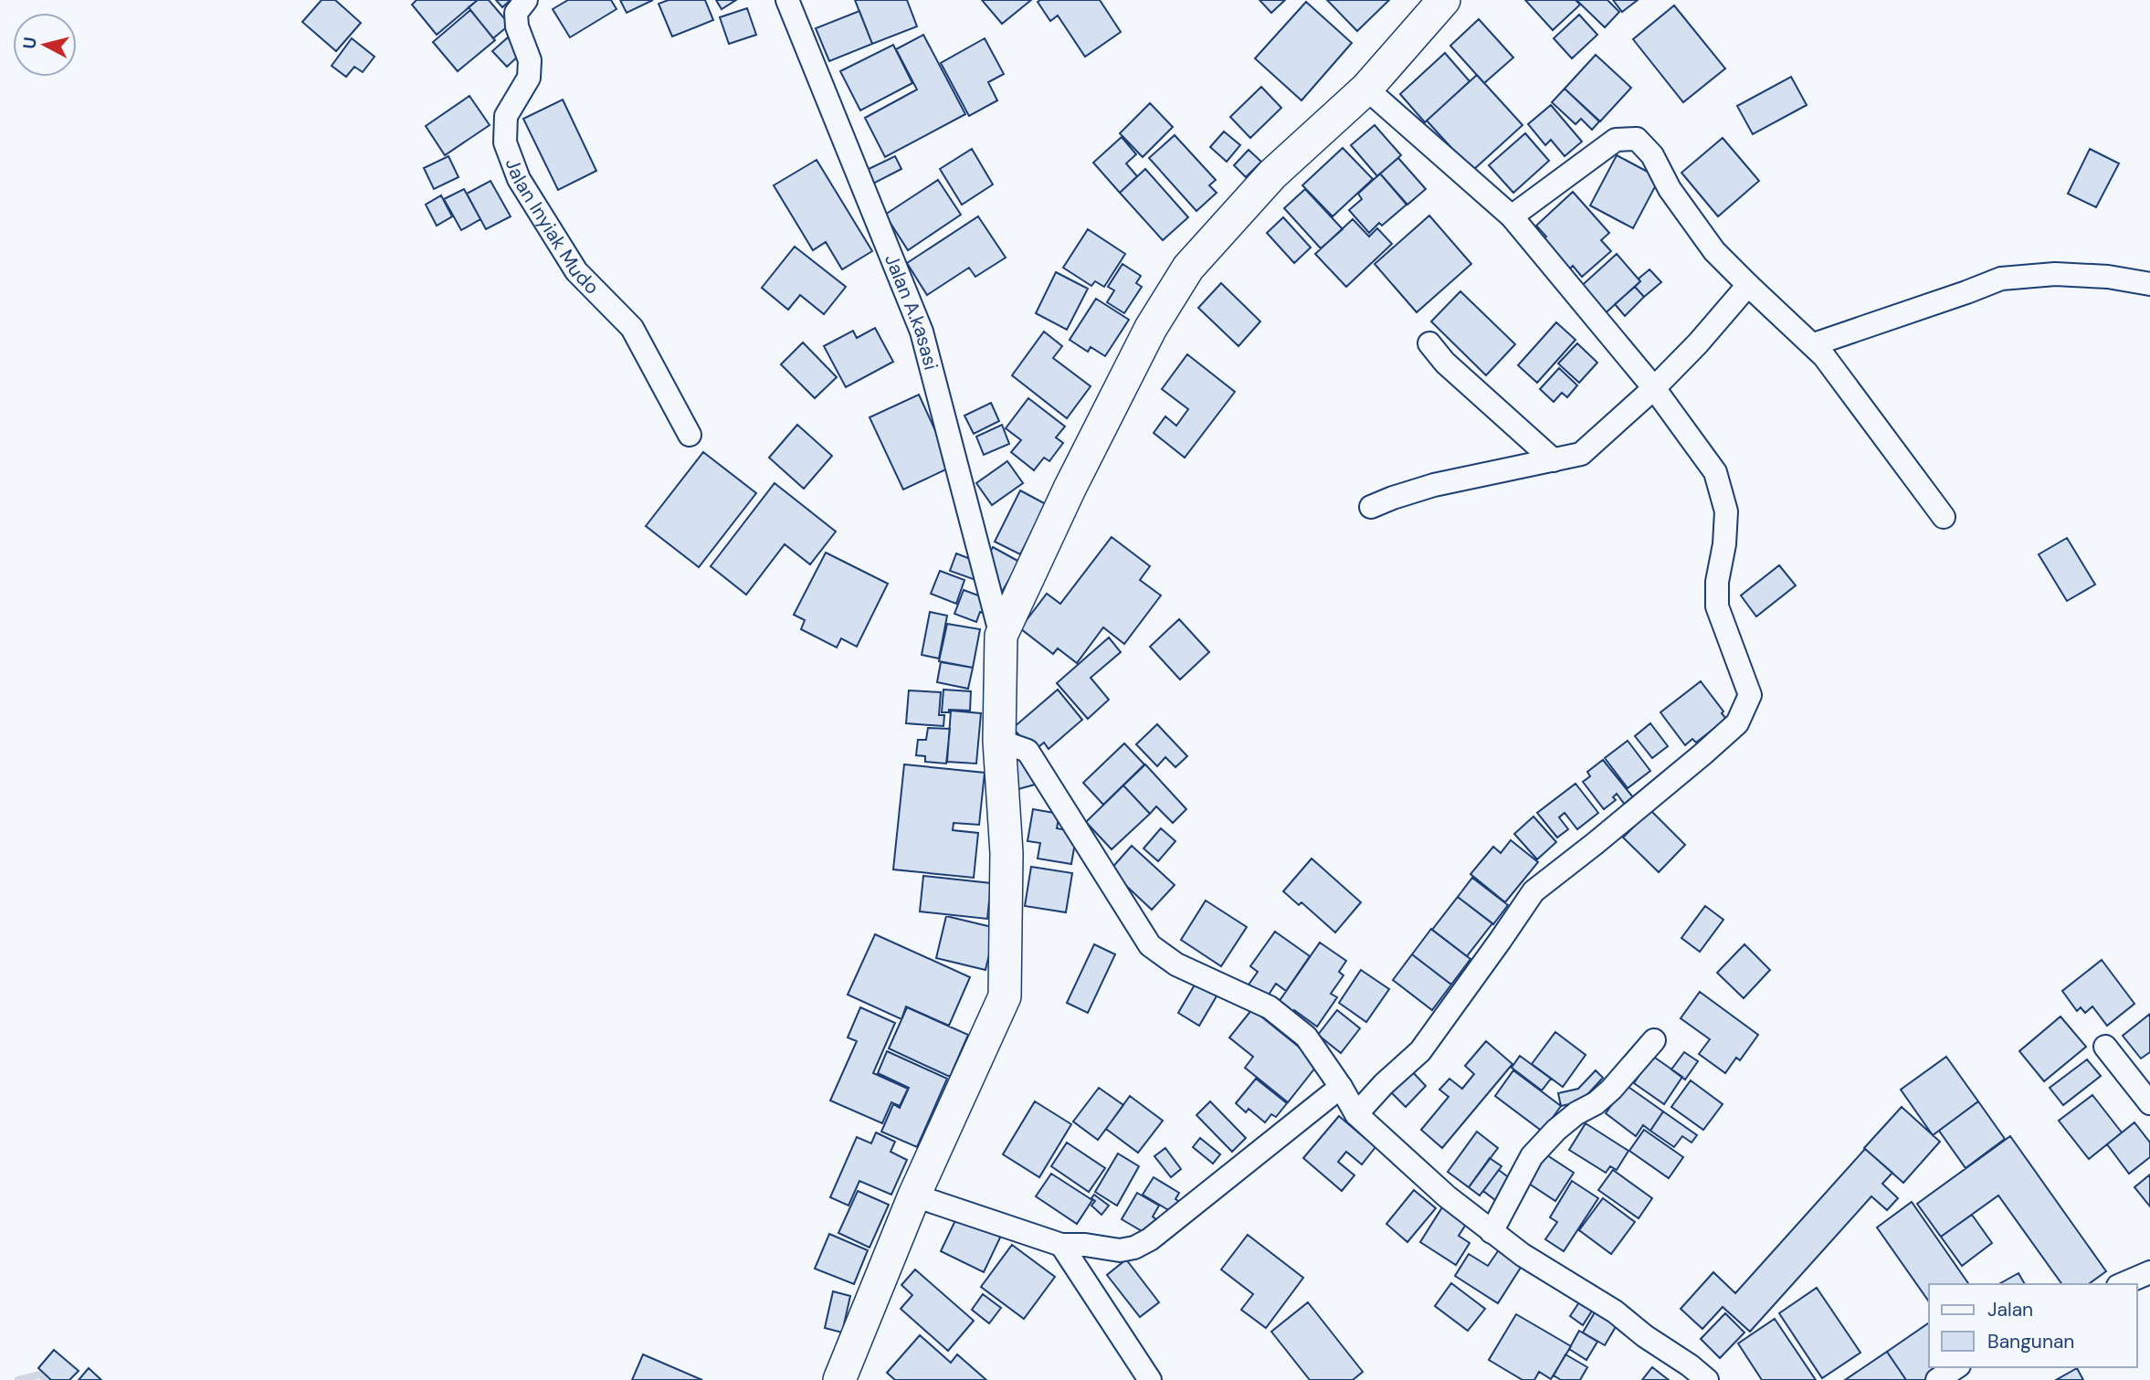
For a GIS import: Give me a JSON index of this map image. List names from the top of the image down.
{
  "streets": {
    "street": ["Jalan Inyiak Mudo", "Jalan A.kasasi"]
  },
  "legend": ["Jalan", "Bangunan"],
  "north": "left"
}
